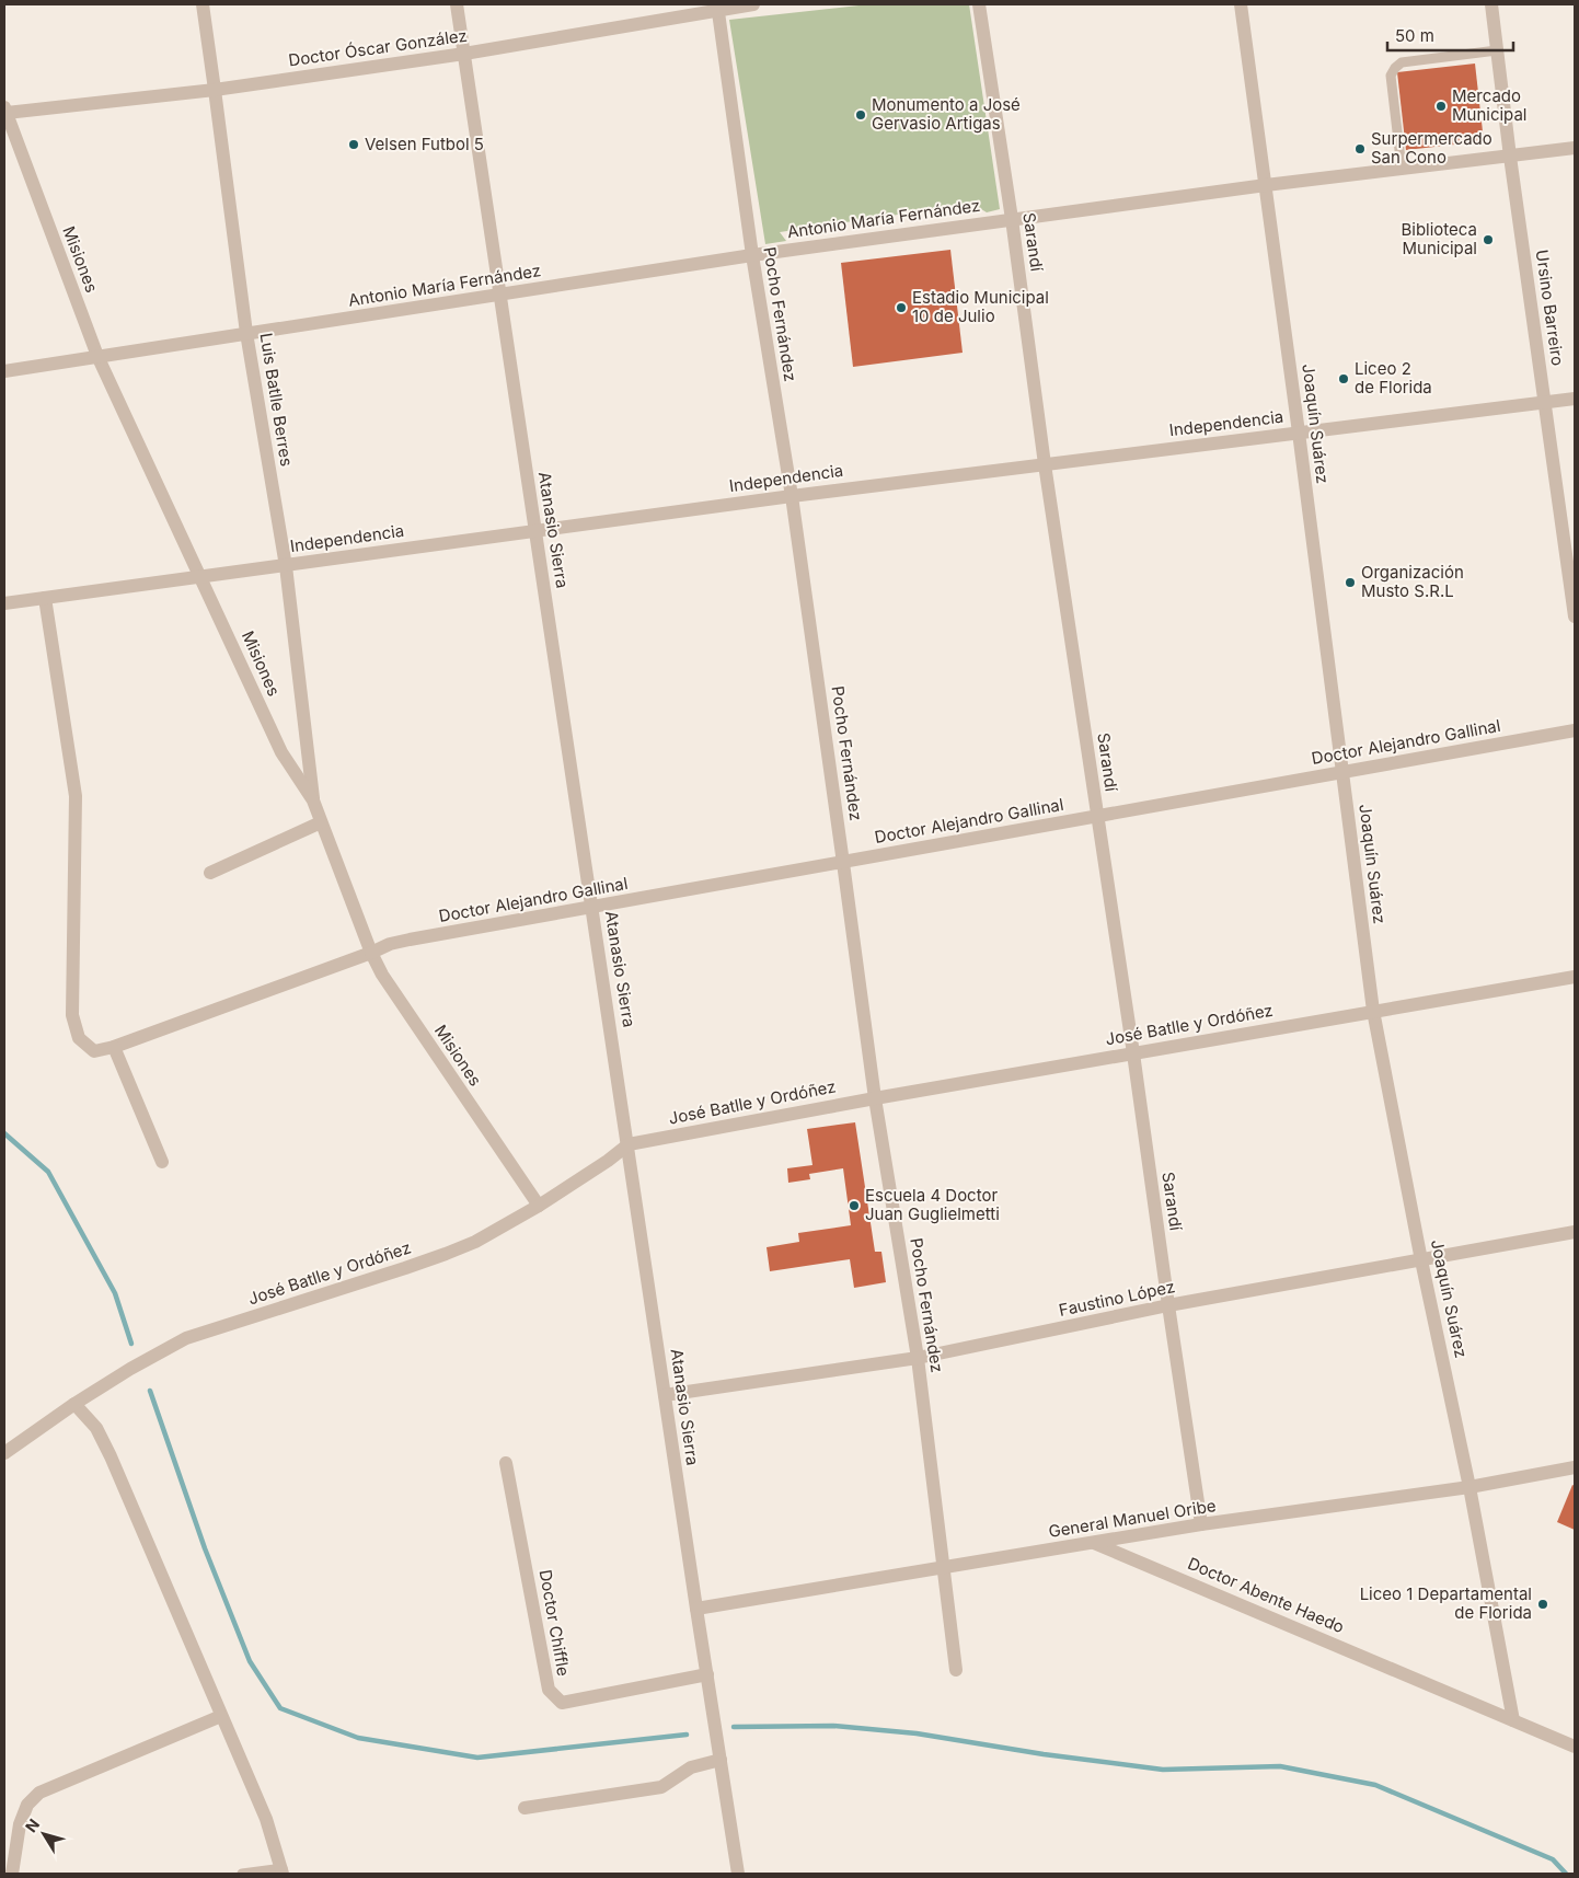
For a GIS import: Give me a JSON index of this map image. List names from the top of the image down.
{
  "streets": {
    "street": [
      "Doctor Óscar González",
      "Antonio María Fernández",
      "Sarandí",
      "Misiones",
      "Ursino Barreiro",
      "Pocho Fernández",
      "Luis Batlle Berres",
      "Independencia",
      "Joaquín Suárez",
      "Atanasio Sierra",
      "Doctor Alejandro Gallinal",
      "José Batlle y Ordóñez",
      "Faustino López",
      "General Manuel Oribe",
      "Doctor Abente Haedo",
      "Doctor Chiffle"
    ]
  },
  "crossings": [
    ["Doctor Óscar González", "Misiones"],
    ["Doctor Óscar González", "Pocho Fernández"],
    ["Doctor Óscar González", "Luis Batlle Berres"],
    ["Doctor Óscar González", "Atanasio Sierra"],
    ["Antonio María Fernández", "Sarandí"],
    ["Antonio María Fernández", "Misiones"],
    ["Antonio María Fernández", "Ursino Barreiro"],
    ["Antonio María Fernández", "Pocho Fernández"],
    ["Antonio María Fernández", "Luis Batlle Berres"],
    ["Antonio María Fernández", "Joaquín Suárez"],
    ["Antonio María Fernández", "Atanasio Sierra"],
    ["Sarandí", "Independencia"],
    ["Sarandí", "Doctor Alejandro Gallinal"],
    ["Sarandí", "José Batlle y Ordóñez"],
    ["Sarandí", "Faustino López"],
    ["Sarandí", "General Manuel Oribe"],
    ["Misiones", "Luis Batlle Berres"],
    ["Misiones", "Independencia"],
    ["Misiones", "Doctor Alejandro Gallinal"],
    ["Misiones", "José Batlle y Ordóñez"],
    ["Ursino Barreiro", "Independencia"],
    ["Pocho Fernández", "Independencia"],
    ["Pocho Fernández", "Doctor Alejandro Gallinal"],
    ["Pocho Fernández", "José Batlle y Ordóñez"],
    ["Pocho Fernández", "Faustino López"],
    ["Pocho Fernández", "General Manuel Oribe"],
    ["Luis Batlle Berres", "Independencia"],
    ["Independencia", "Joaquín Suárez"],
    ["Independencia", "Atanasio Sierra"],
    ["Joaquín Suárez", "Doctor Alejandro Gallinal"],
    ["Joaquín Suárez", "José Batlle y Ordóñez"],
    ["Joaquín Suárez", "Faustino López"],
    ["Joaquín Suárez", "General Manuel Oribe"],
    ["Joaquín Suárez", "Doctor Abente Haedo"],
    ["Atanasio Sierra", "Doctor Alejandro Gallinal"],
    ["Atanasio Sierra", "José Batlle y Ordóñez"],
    ["Atanasio Sierra", "Faustino López"],
    ["Atanasio Sierra", "General Manuel Oribe"],
    ["Atanasio Sierra", "Doctor Chiffle"],
    ["General Manuel Oribe", "Doctor Abente Haedo"]
  ],
  "places": [
    "Mercado Municipal",
    "Monumento a José Gervasio Artigas",
    "Velsen Futbol 5",
    "Surpermercado San Cono",
    "Biblioteca Municipal",
    "Estadio Municipal 10 de Julio",
    "Liceo 2 de Florida",
    "Organización Musto S.R.L",
    "Escuela 4 Doctor Juan Guglielmetti",
    "Liceo 1 Departamental de Florida"
  ],
  "scale_bar": "50 m",
  "north": "top left"
}
